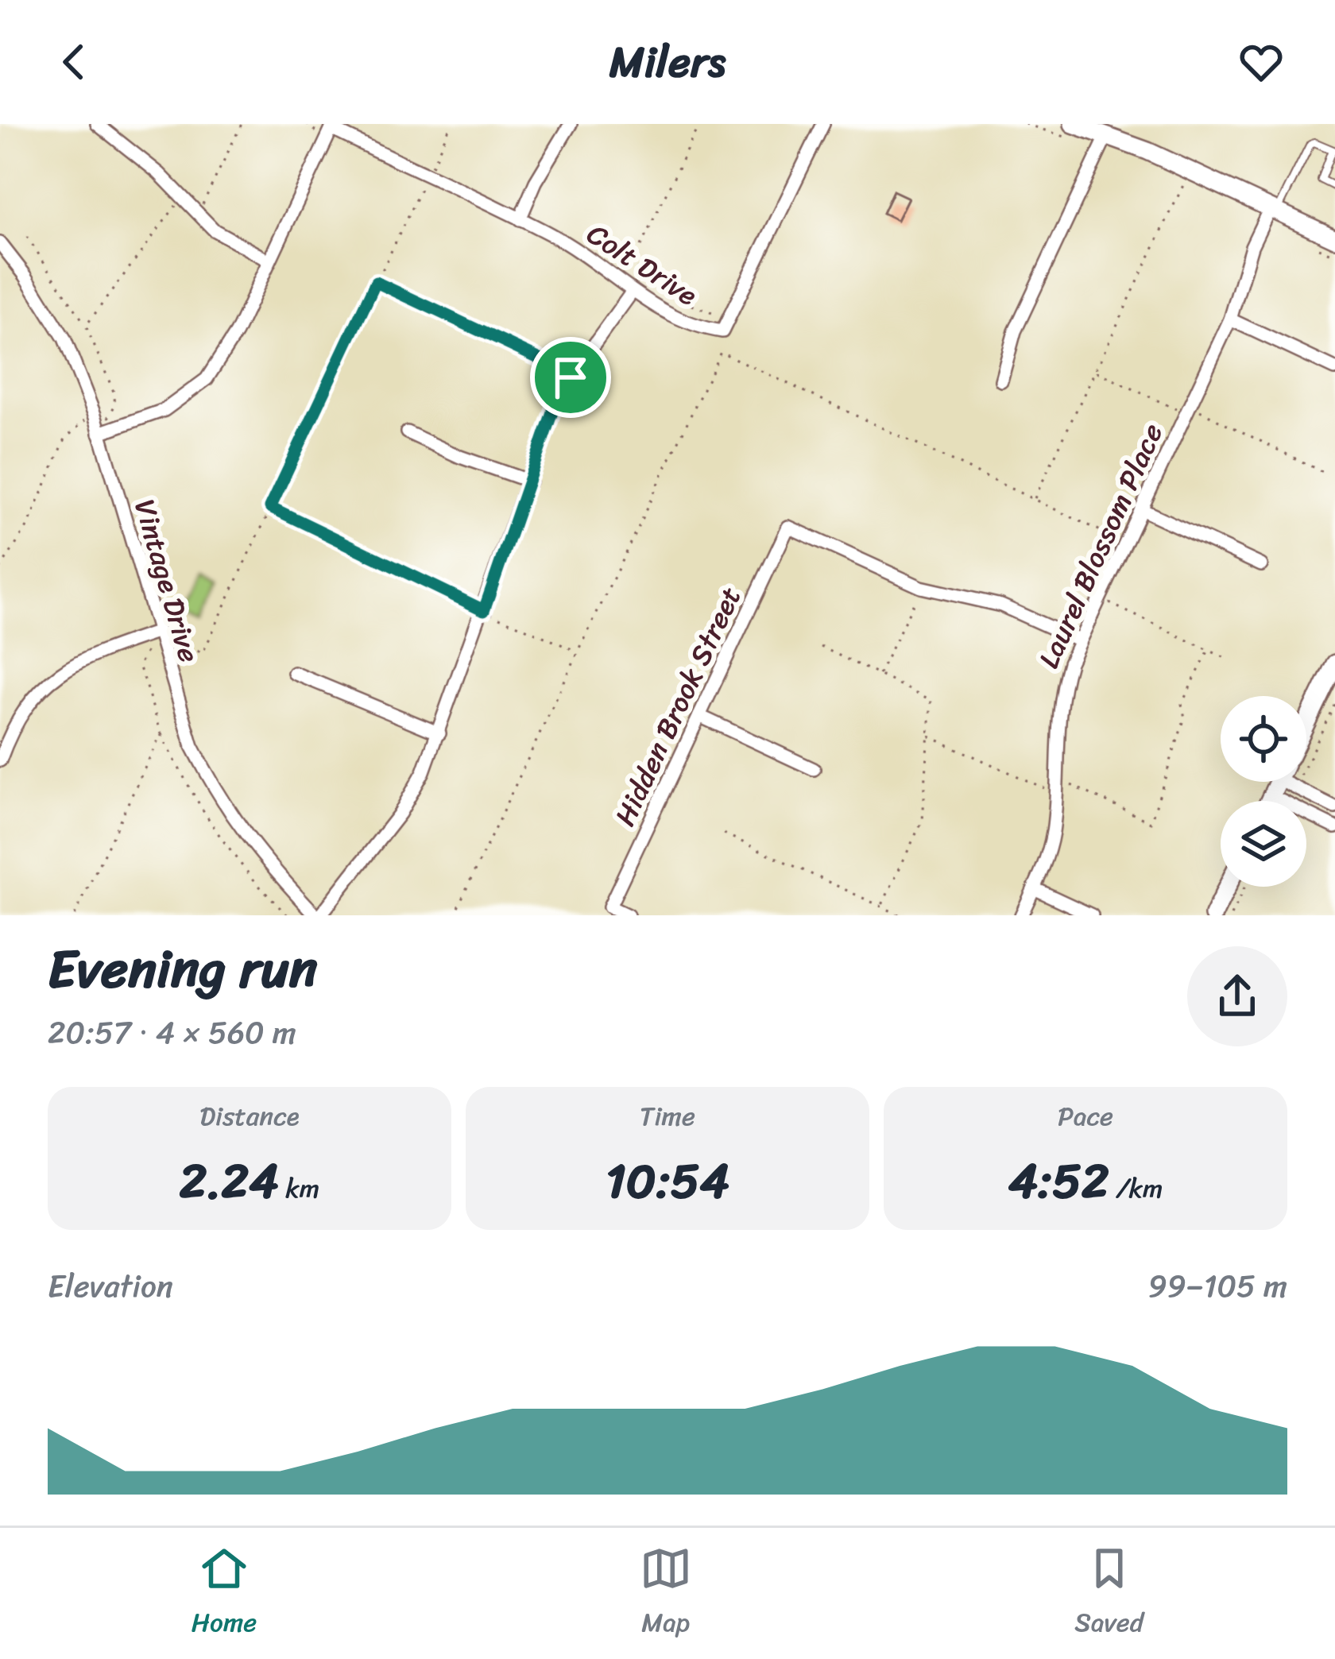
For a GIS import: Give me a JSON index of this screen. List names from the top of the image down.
{
  "streets": {
    "street": [
      "Colt Drive",
      "Laurel Blossom Place",
      "Vintage Drive",
      "Hidden Brook Street"
    ]
  },
  "page": {
    "header": "Milers",
    "heading": ["Evening run", "20:57 · 4 × 560 m"],
    "stats": [
      ["Distance", "2.24 km"],
      ["Time", "10:54"],
      ["Pace", "4:52 /km"]
    ],
    "chart": ["Elevation", "99–105 m"],
    "tabs": ["Home", "Map", "Saved"]
  }
}
